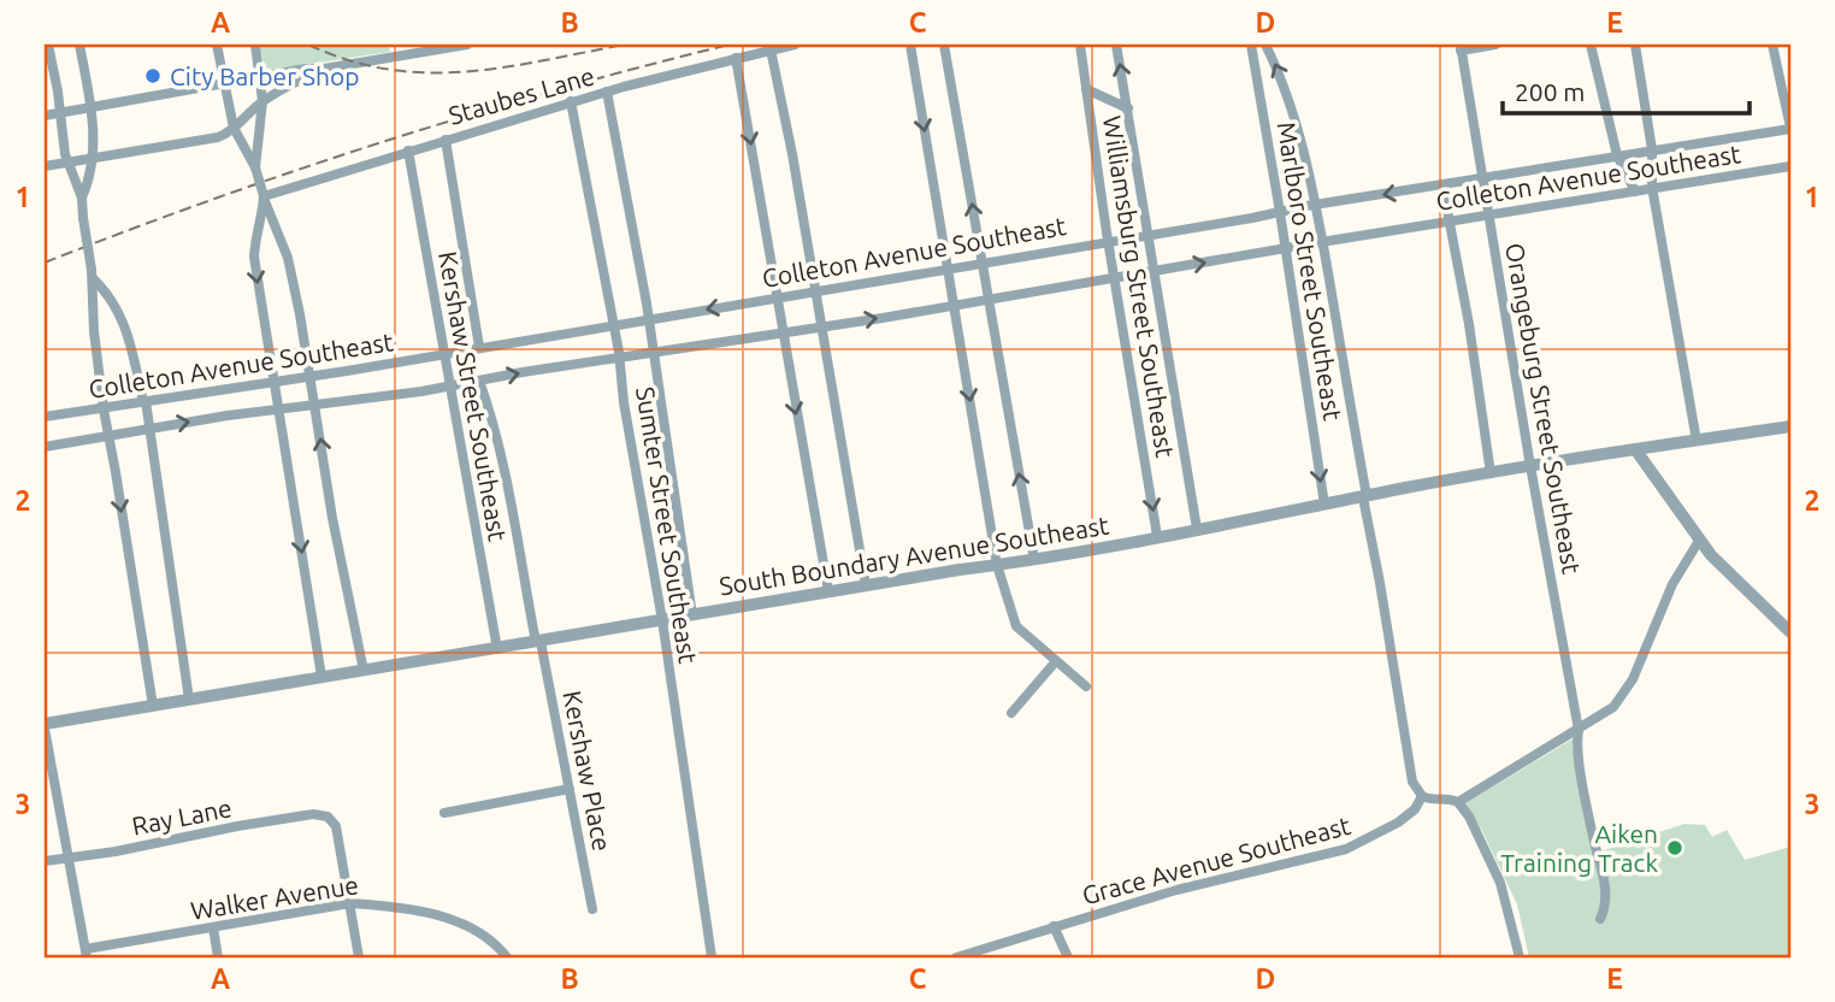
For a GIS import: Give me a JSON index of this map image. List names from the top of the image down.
{
  "streets": {
    "street": [
      "Staubes Lane",
      "Colleton Avenue Southeast",
      "Marlboro Street Southeast",
      "Williamsburg Street Southeast",
      "Kershaw Street Southeast",
      "Orangeburg Street Southeast",
      "Sumter Street Southeast",
      "South Boundary Avenue Southeast",
      "Kershaw Place",
      "Ray Lane",
      "Grace Avenue Southeast",
      "Walker Avenue"
    ]
  },
  "crossings": [
    ["Staubes Lane", "Kershaw Street Southeast"],
    ["Staubes Lane", "Sumter Street Southeast"],
    ["Colleton Avenue Southeast", "Marlboro Street Southeast"],
    ["Colleton Avenue Southeast", "Williamsburg Street Southeast"],
    ["Colleton Avenue Southeast", "Kershaw Street Southeast"],
    ["Colleton Avenue Southeast", "Orangeburg Street Southeast"],
    ["Colleton Avenue Southeast", "Sumter Street Southeast"],
    ["Marlboro Street Southeast", "South Boundary Avenue Southeast"],
    ["Marlboro Street Southeast", "Grace Avenue Southeast"],
    ["Williamsburg Street Southeast", "South Boundary Avenue Southeast"],
    ["Kershaw Street Southeast", "South Boundary Avenue Southeast"],
    ["Kershaw Street Southeast", "Kershaw Place"],
    ["Orangeburg Street Southeast", "South Boundary Avenue Southeast"],
    ["Sumter Street Southeast", "South Boundary Avenue Southeast"],
    ["South Boundary Avenue Southeast", "Kershaw Place"],
    ["Ray Lane", "Walker Avenue"]
  ],
  "places": ["City Barber Shop", "Aiken Training Track"],
  "scale_bar": "200 m",
  "grid": {
    "columns": [
      "A",
      "B",
      "C",
      "D",
      "E"
    ],
    "rows": ["1", "2", "3"]
  }
}
